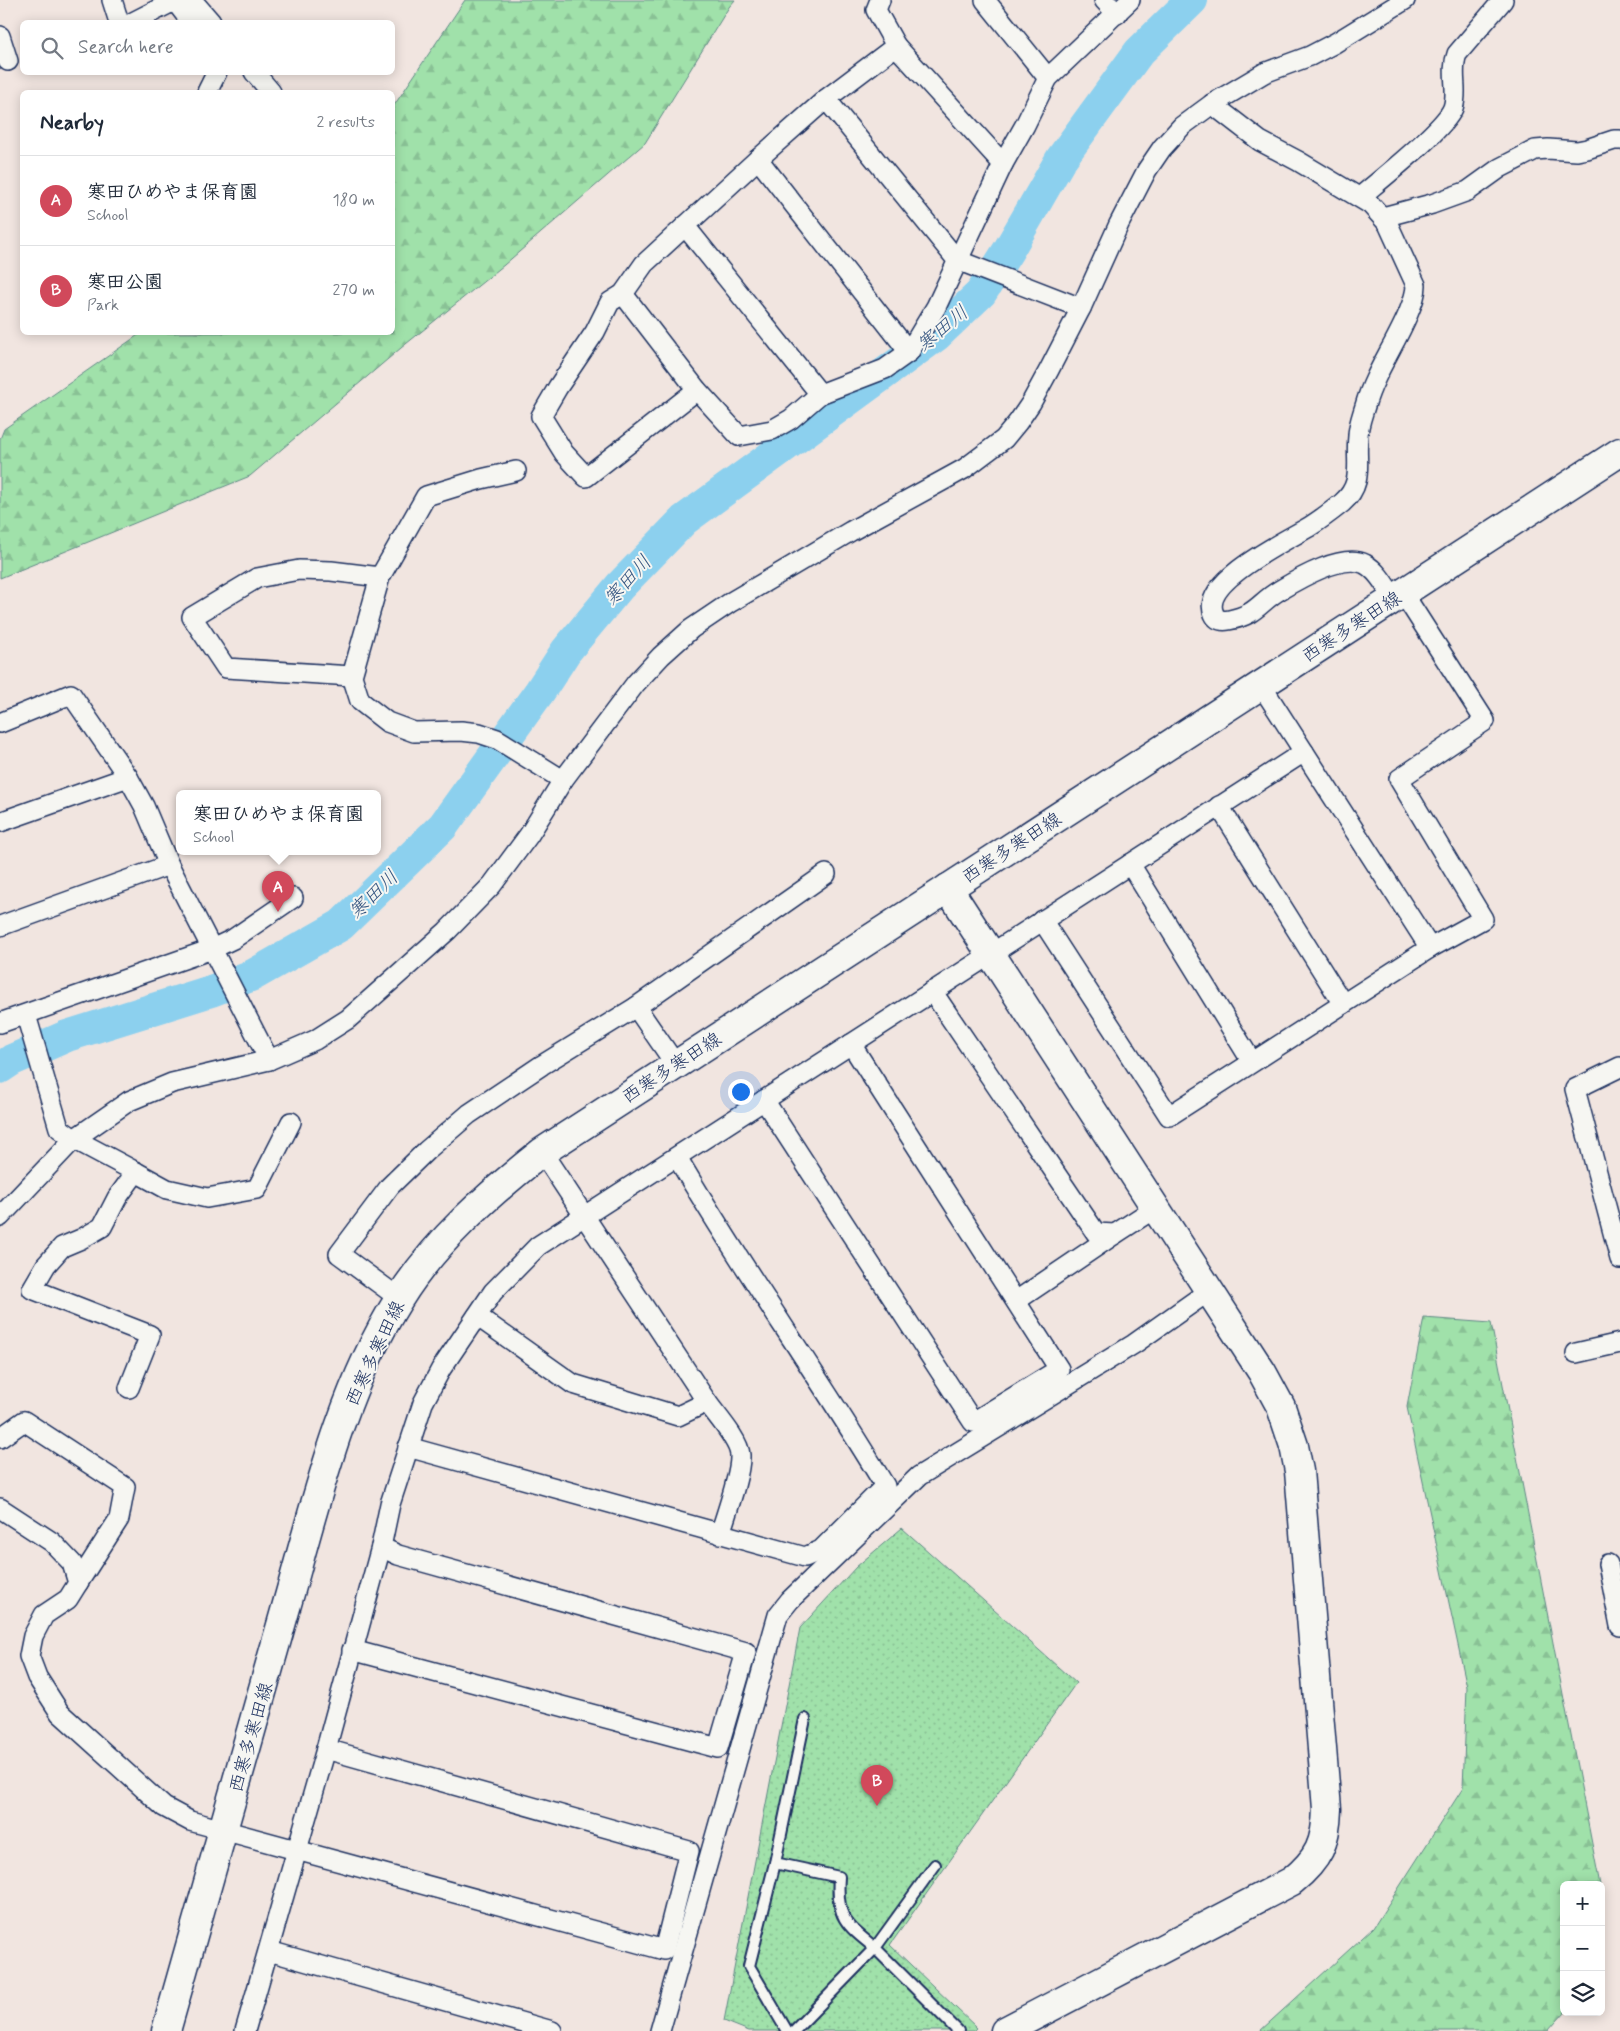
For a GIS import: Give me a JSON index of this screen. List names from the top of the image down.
{
  "streets": {
    "main road": ["西寒多寒田線"]
  },
  "water": ["寒田川"],
  "page": {
    "search": "Search here",
    "heading": ["Nearby", "2 results"],
    "list": [
      {
        "mark": "A",
        "name": "寒田ひめやま保育園",
        "note": "School",
        "value": "180 m"
      },
      {
        "mark": "B",
        "name": "寒田公園",
        "note": "Park",
        "value": "270 m"
      }
    ],
    "popup": ["寒田ひめやま保育園", "School"],
    "pins": ["A", "B"],
    "map_buttons": ["+", "−"]
  }
}
